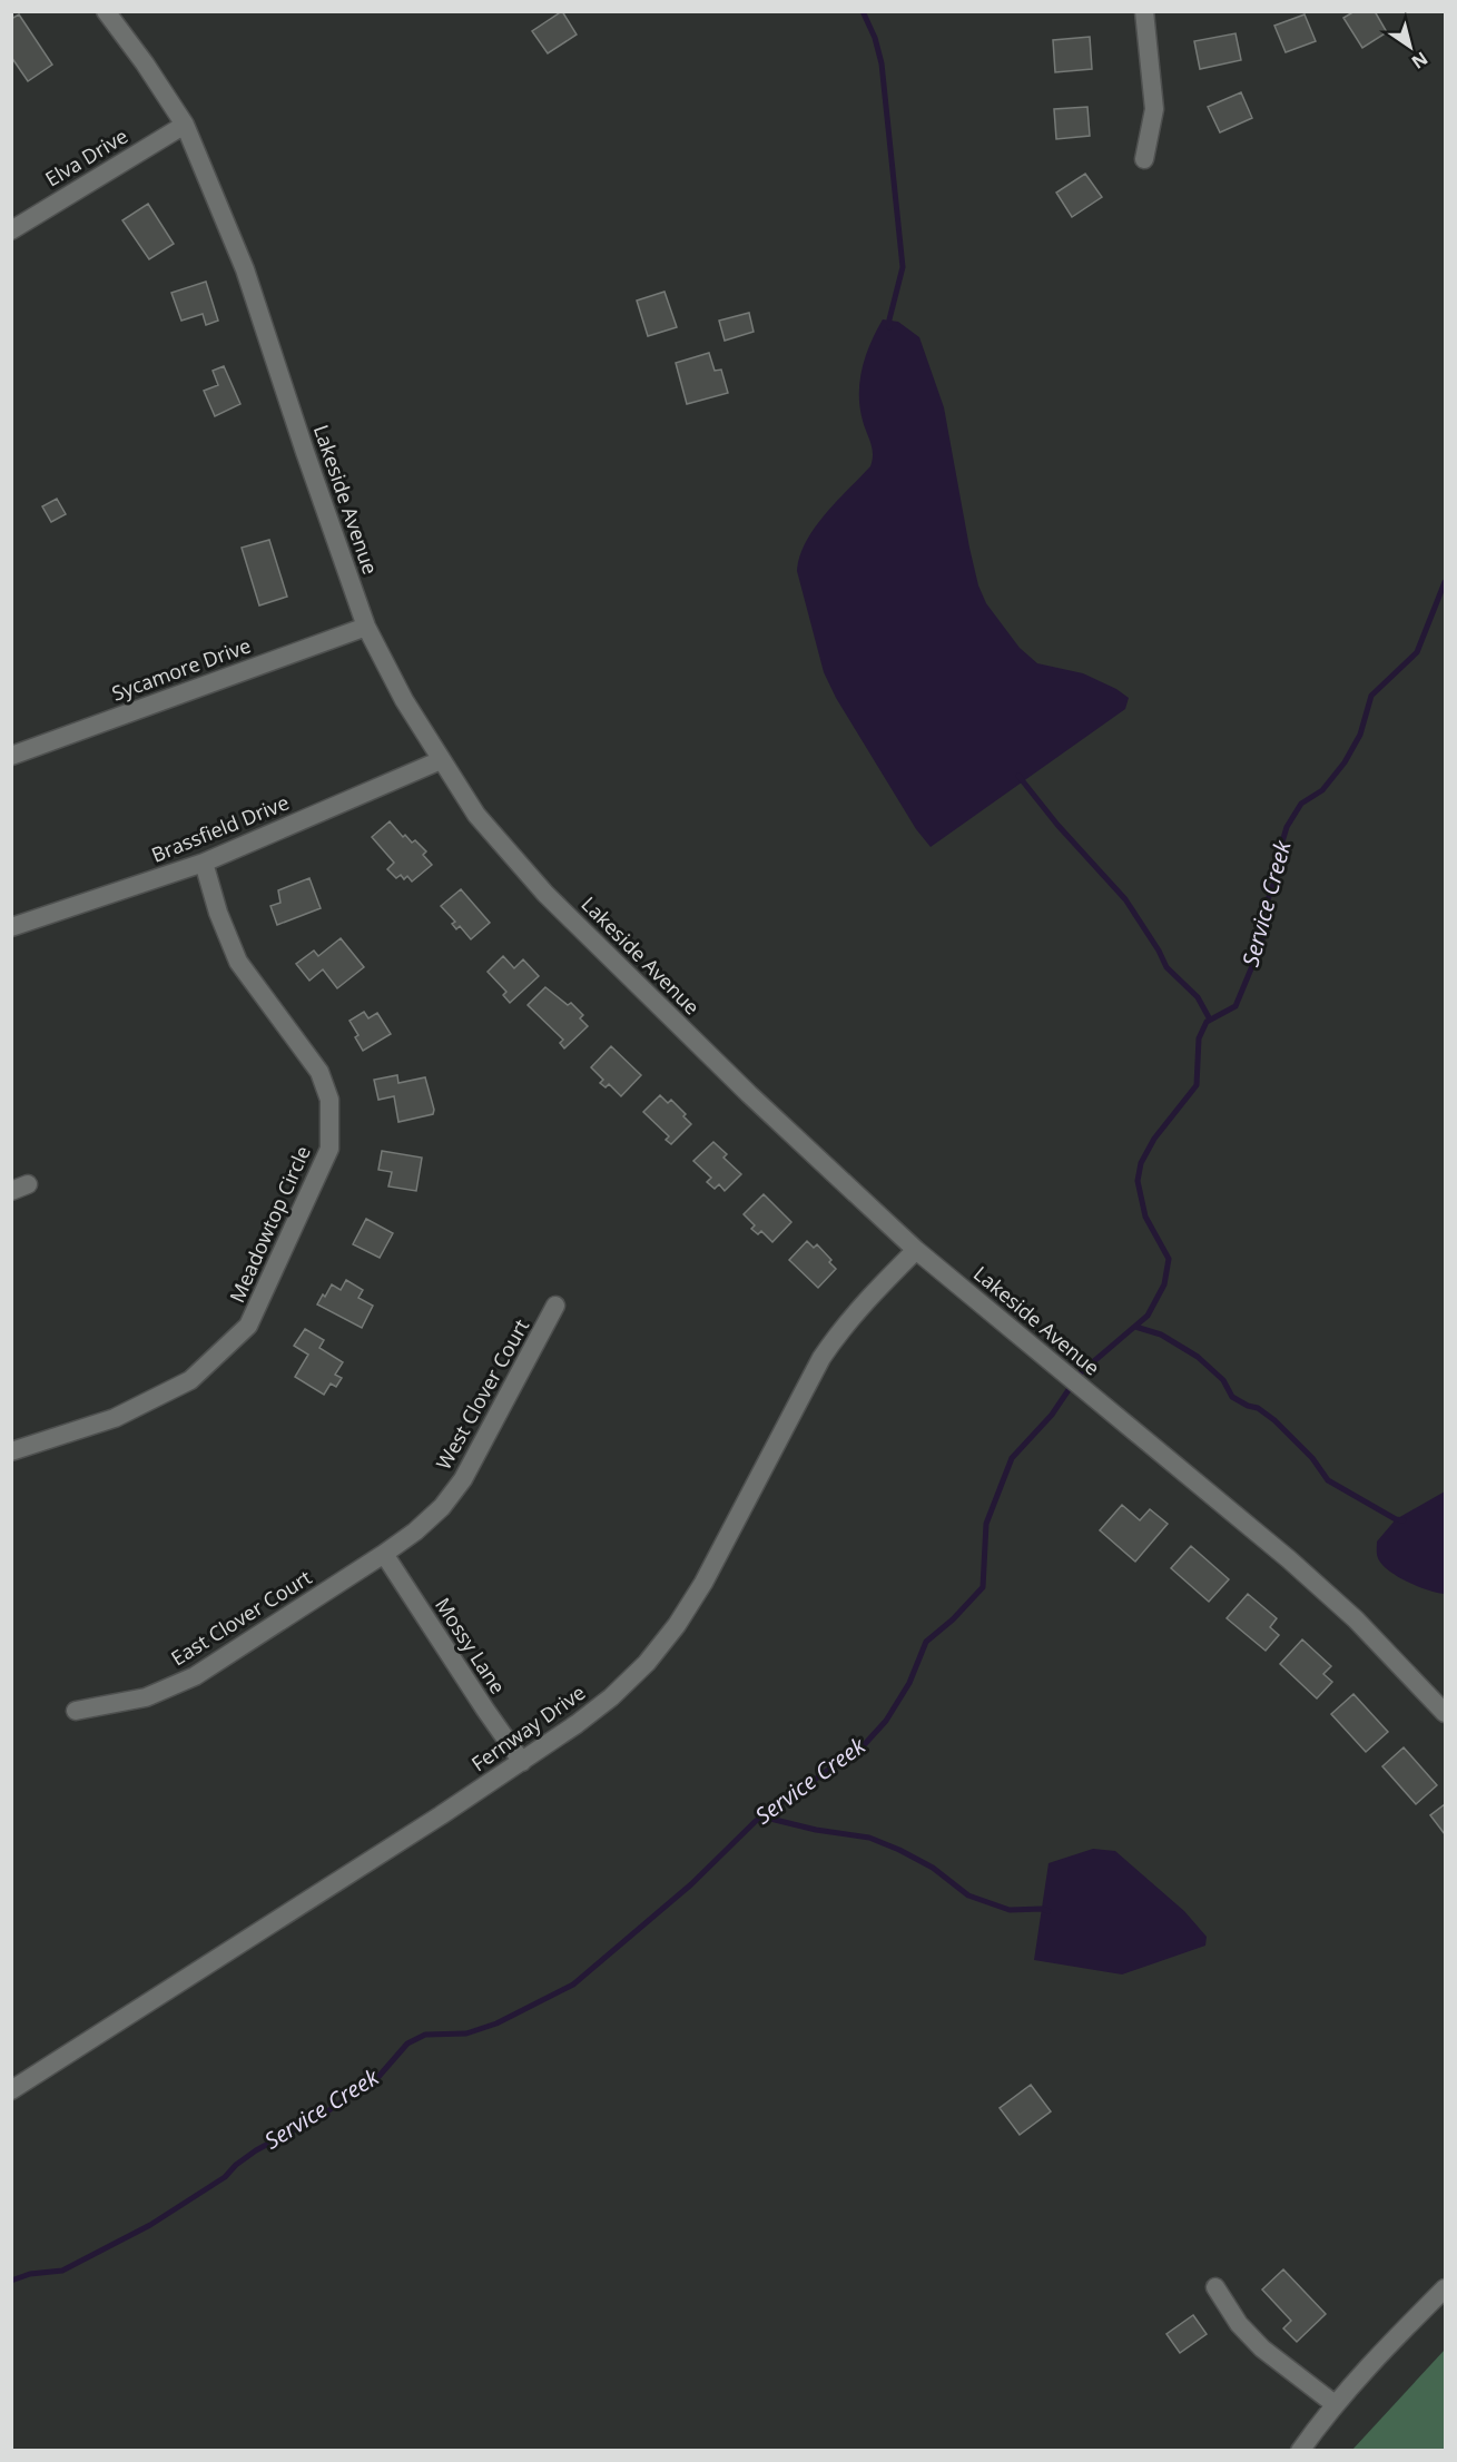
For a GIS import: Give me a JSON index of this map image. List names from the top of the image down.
{
  "streets": {
    "street": [
      "Elva Drive",
      "Lakeside Avenue",
      "Sycamore Drive",
      "Brassfield Drive",
      "Meadowtop Circle",
      "West Clover Court",
      "East Clover Court",
      "Mossy Lane",
      "Fernway Drive"
    ]
  },
  "crossings": [
    ["Elva Drive", "Lakeside Avenue"],
    ["Lakeside Avenue", "Sycamore Drive"],
    ["Lakeside Avenue", "Brassfield Drive"],
    ["Lakeside Avenue", "Fernway Drive"],
    ["Brassfield Drive", "Meadowtop Circle"],
    ["West Clover Court", "East Clover Court"],
    ["West Clover Court", "Mossy Lane"],
    ["East Clover Court", "Mossy Lane"],
    ["Mossy Lane", "Fernway Drive"]
  ],
  "water": ["Service Creek"],
  "north": "bottom right"
}
